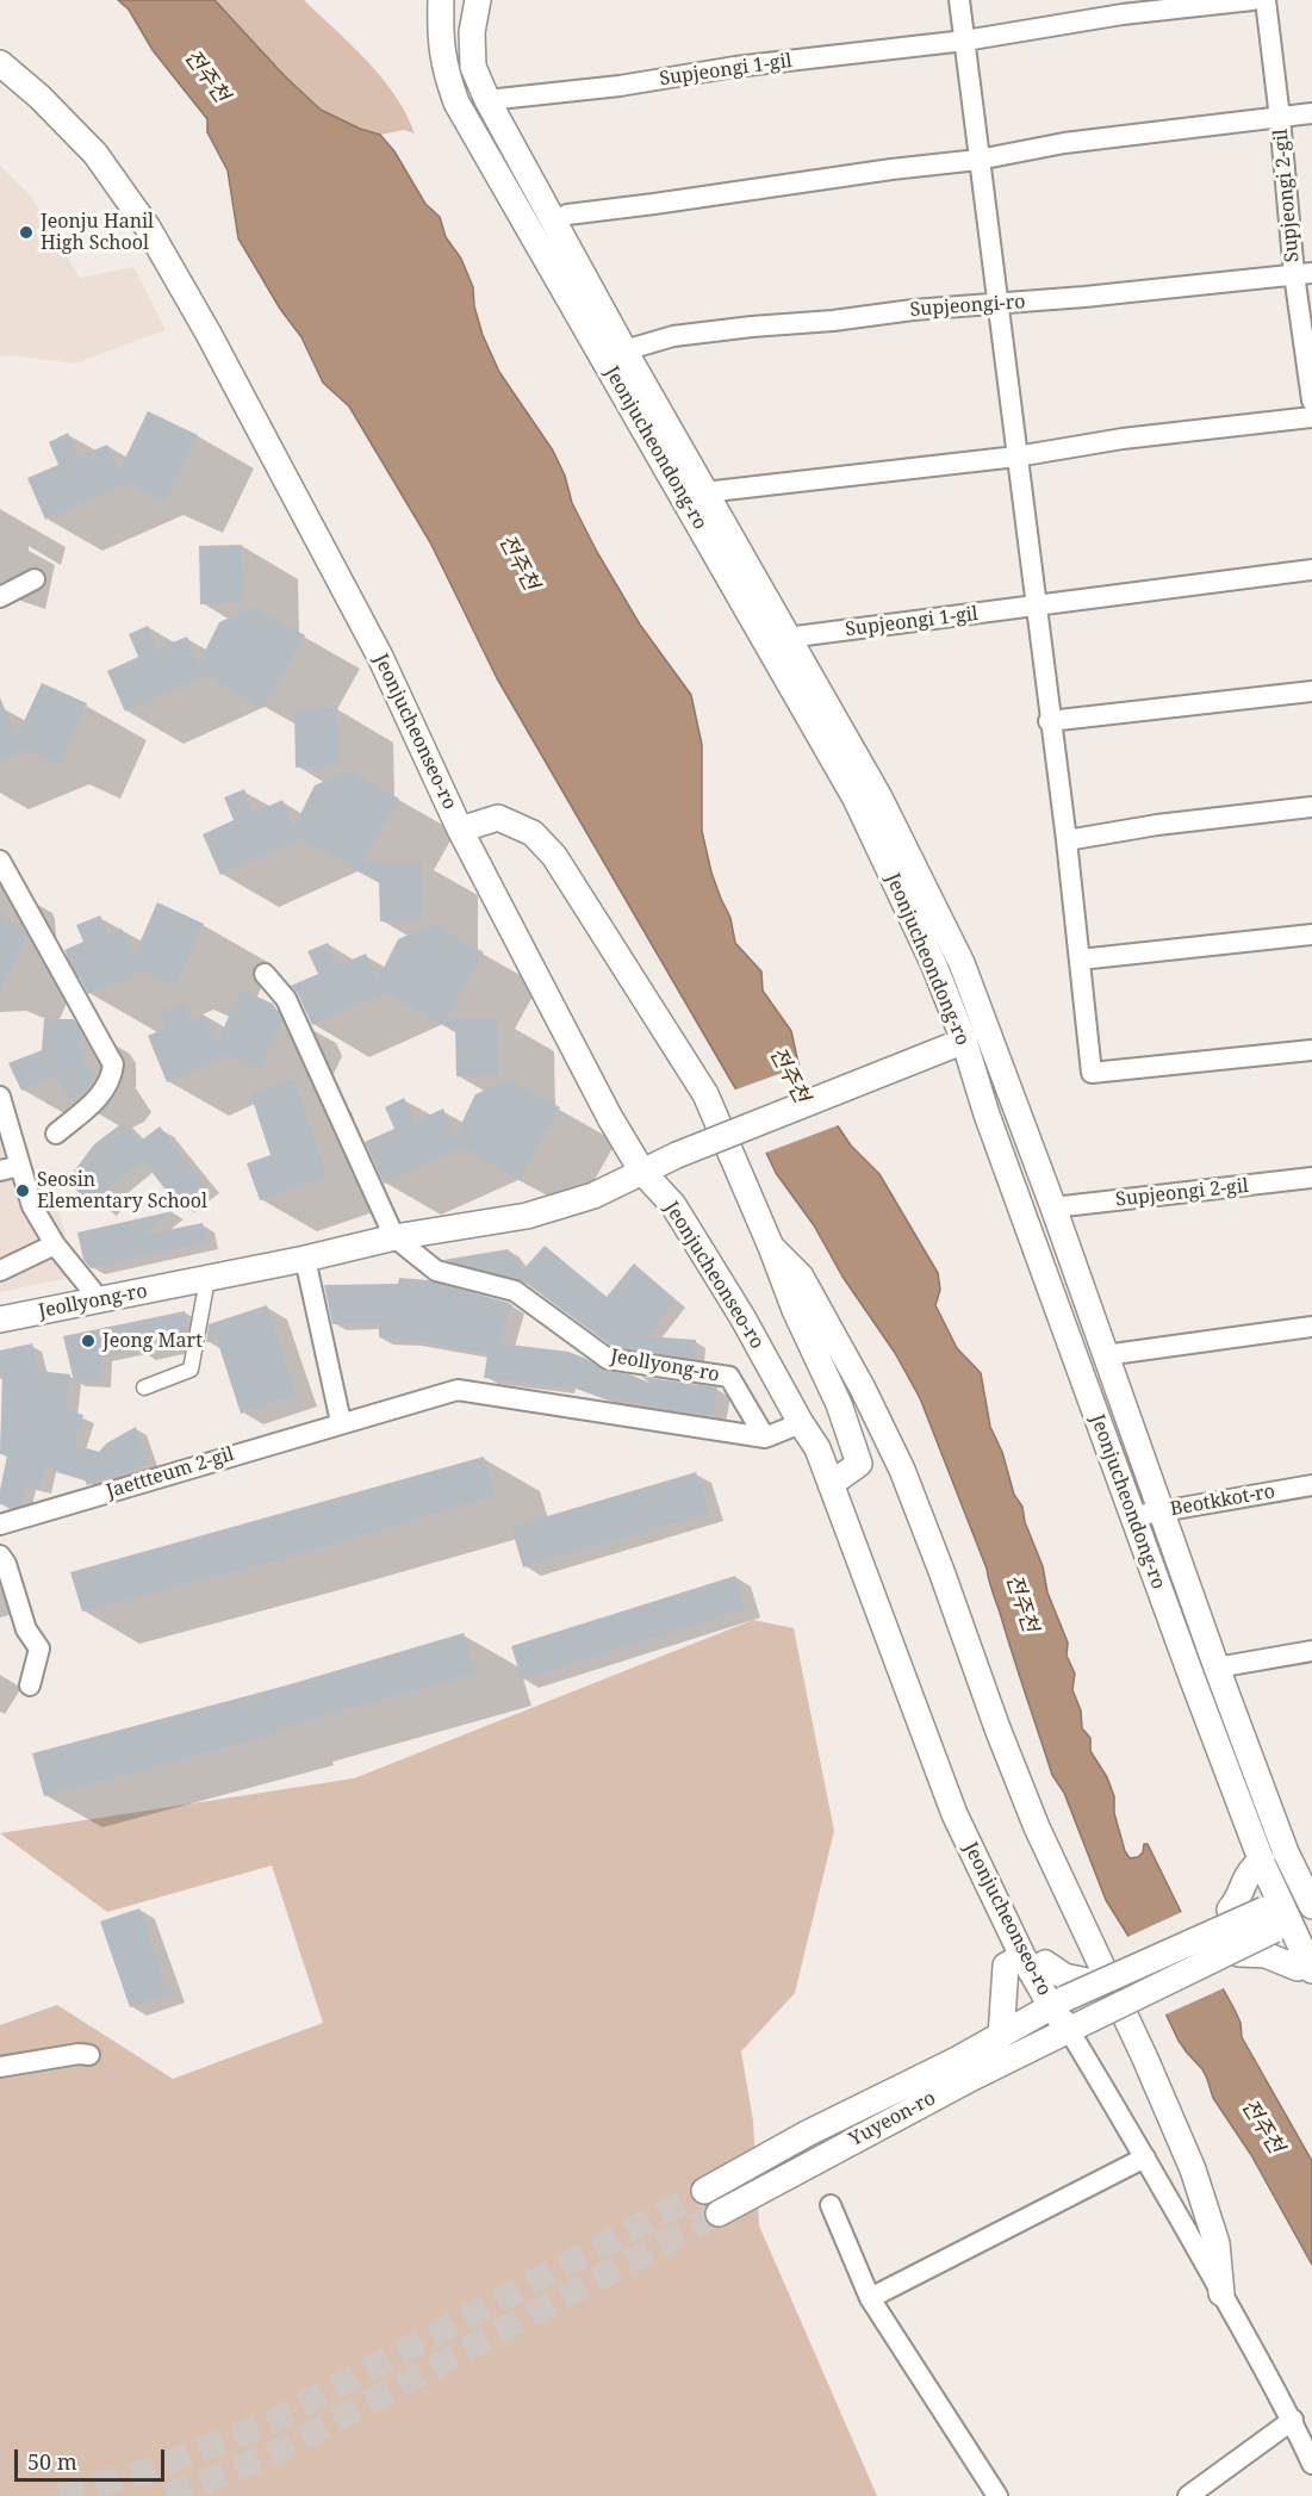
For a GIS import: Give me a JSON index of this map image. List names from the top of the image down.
{
  "streets": {
    "street": [
      "Supjeongi 1-gil",
      "Supjeongi 2-gil",
      "Supjeongi-ro",
      "Jeonjucheondong-ro",
      "Jeonjucheonseo-ro",
      "Jeollyong-ro",
      "Jaettteum 2-gil",
      "Beotkkot-ro",
      "Yuyeon-ro"
    ]
  },
  "crossings": [
    ["Supjeongi 1-gil", "Jeonjucheondong-ro"],
    ["Supjeongi 2-gil", "Supjeongi-ro"],
    ["Supjeongi 2-gil", "Jeonjucheondong-ro"],
    ["Supjeongi-ro", "Jeonjucheondong-ro"],
    ["Jeonjucheondong-ro", "Jeollyong-ro"],
    ["Jeonjucheondong-ro", "Beotkkot-ro"],
    ["Jeonjucheondong-ro", "Yuyeon-ro"],
    ["Jeonjucheonseo-ro", "Jeollyong-ro"],
    ["Jeonjucheonseo-ro", "Yuyeon-ro"]
  ],
  "water": ["전주천"],
  "places": ["Jeonju Hanil High School", "Seosin Elementary School", "Jeong Mart"],
  "scale_bar": "50 m"
}
